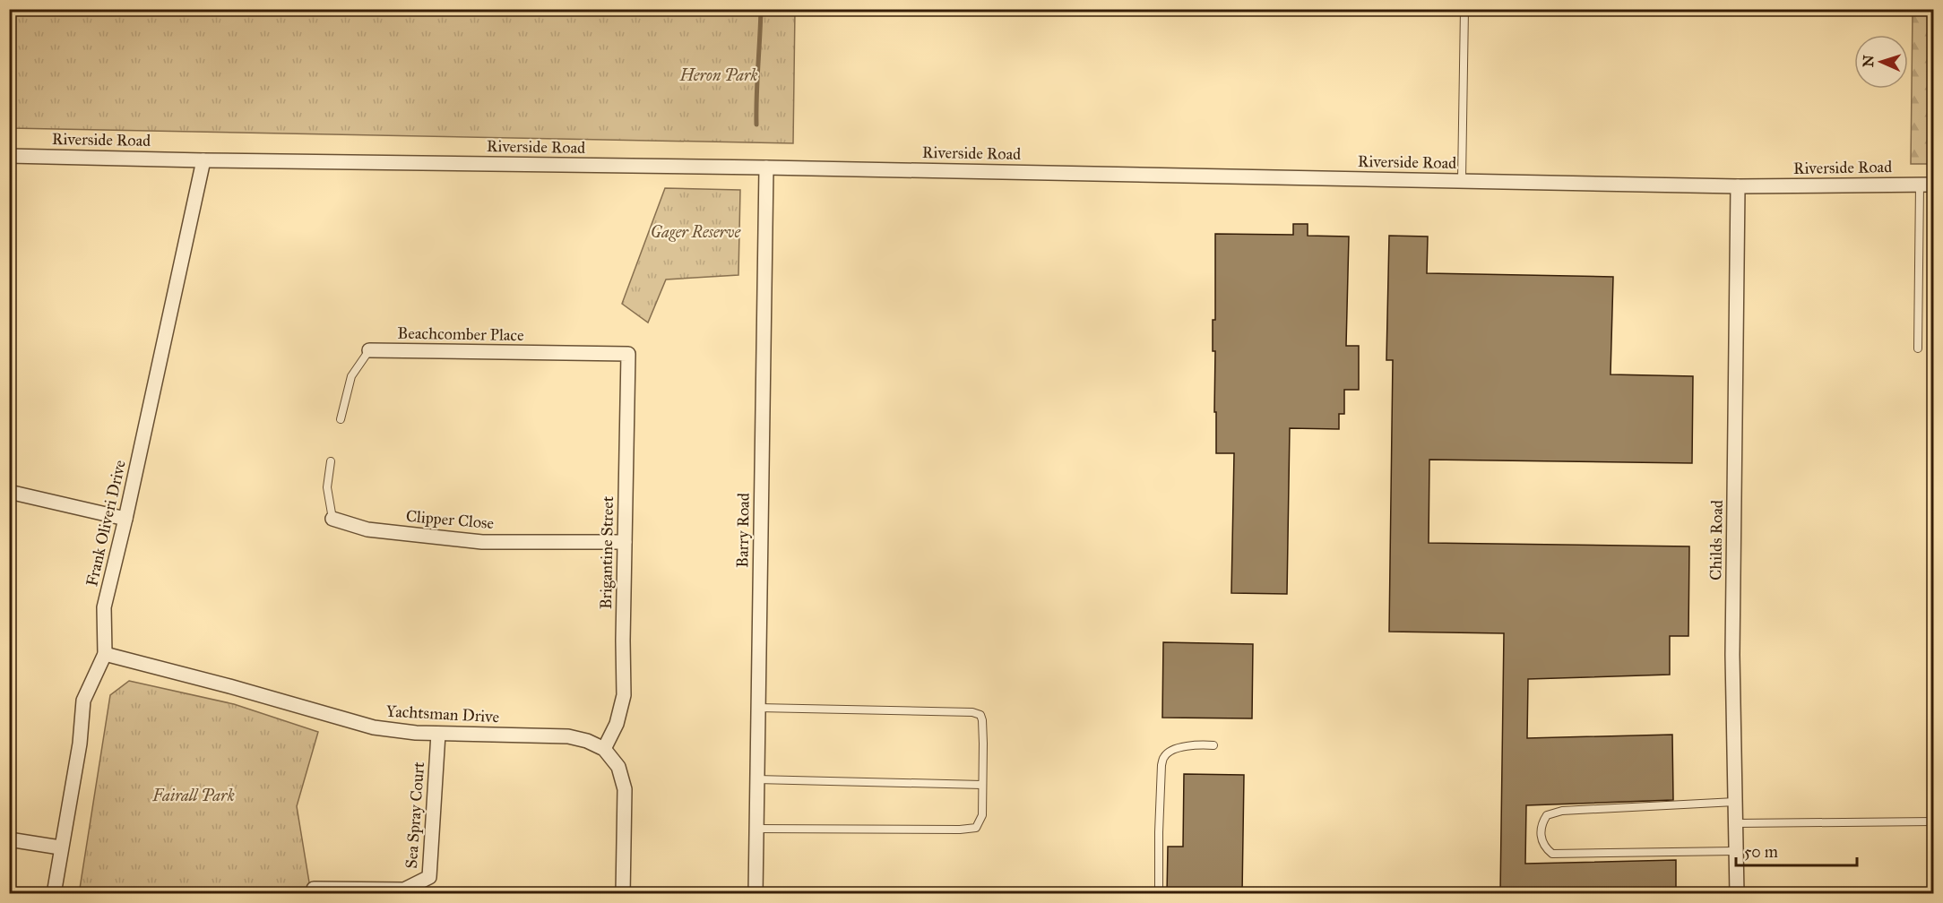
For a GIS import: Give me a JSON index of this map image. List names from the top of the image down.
{
  "streets": {
    "street": [
      "Riverside Road",
      "Beachcomber Place",
      "Clipper Close",
      "Frank Oliveri Drive",
      "Barry Road",
      "Childs Road",
      "Brigantine Street",
      "Yachtsman Drive",
      "Sea Spray Court"
    ]
  },
  "crossings": [
    ["Riverside Road", "Frank Oliveri Drive"],
    ["Riverside Road", "Barry Road"],
    ["Riverside Road", "Childs Road"],
    ["Beachcomber Place", "Brigantine Street"],
    ["Clipper Close", "Brigantine Street"],
    ["Frank Oliveri Drive", "Yachtsman Drive"],
    ["Brigantine Street", "Yachtsman Drive"],
    ["Yachtsman Drive", "Sea Spray Court"]
  ],
  "parks": ["Heron Park", "Gager Reserve", "Fairall Park"],
  "scale_bar": "50 m",
  "north": "left"
}
